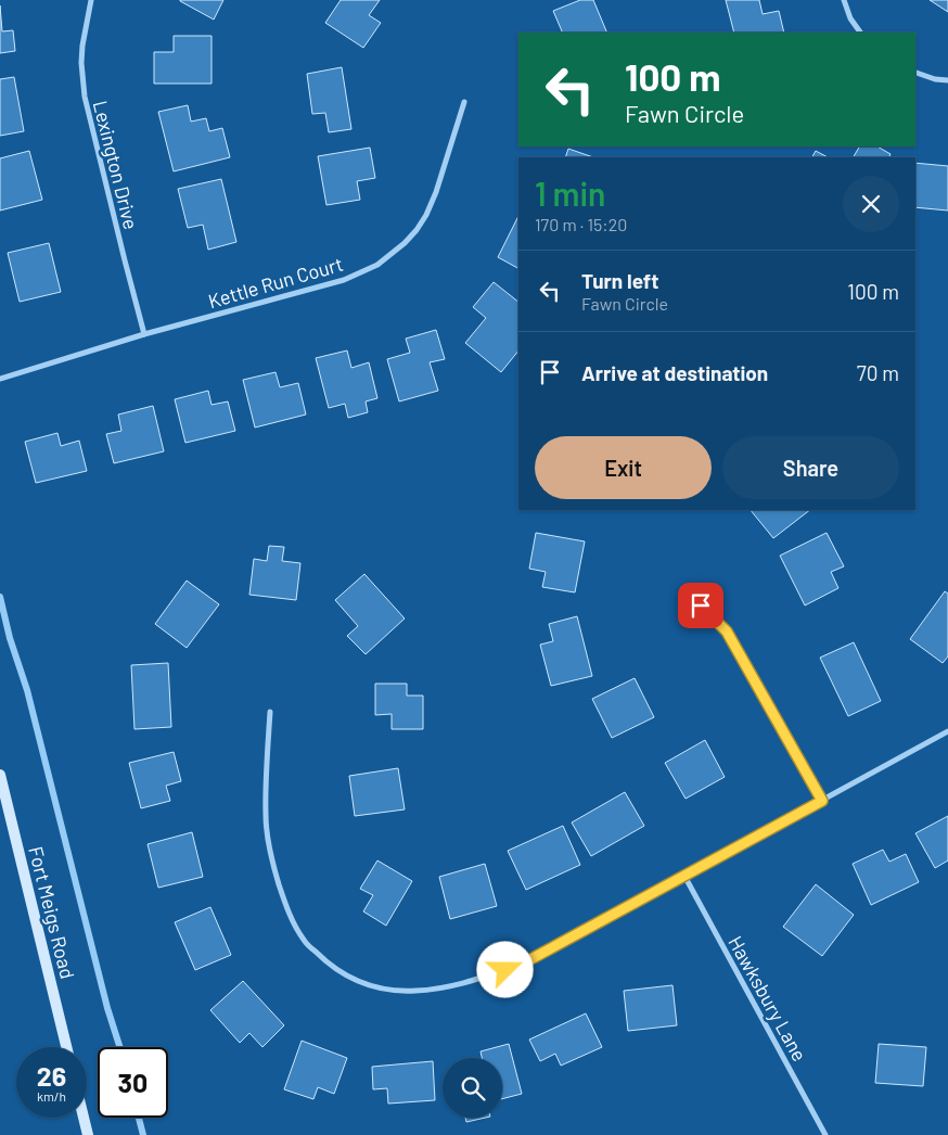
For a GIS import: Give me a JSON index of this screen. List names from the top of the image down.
{
  "streets": {
    "street": [
      "Lexington Drive",
      "Kettle Run Court",
      "Fort Meigs Road",
      "Hawksbury Lane"
    ]
  },
  "crossings": [
    ["Lexington Drive", "Kettle Run Court"]
  ],
  "page": {
    "turn": ["100 m", "Fawn Circle"],
    "heading": ["1 min", "170 m · 15:20"],
    "list": [
      {
        "name": "Turn left",
        "note": "Fawn Circle",
        "value": "100 m"
      },
      {
        "name": "Arrive at destination",
        "value": "70 m"
      }
    ],
    "buttons": ["Exit", "Share"],
    "speed": "26 km/h",
    "limit": "30"
  }
}
